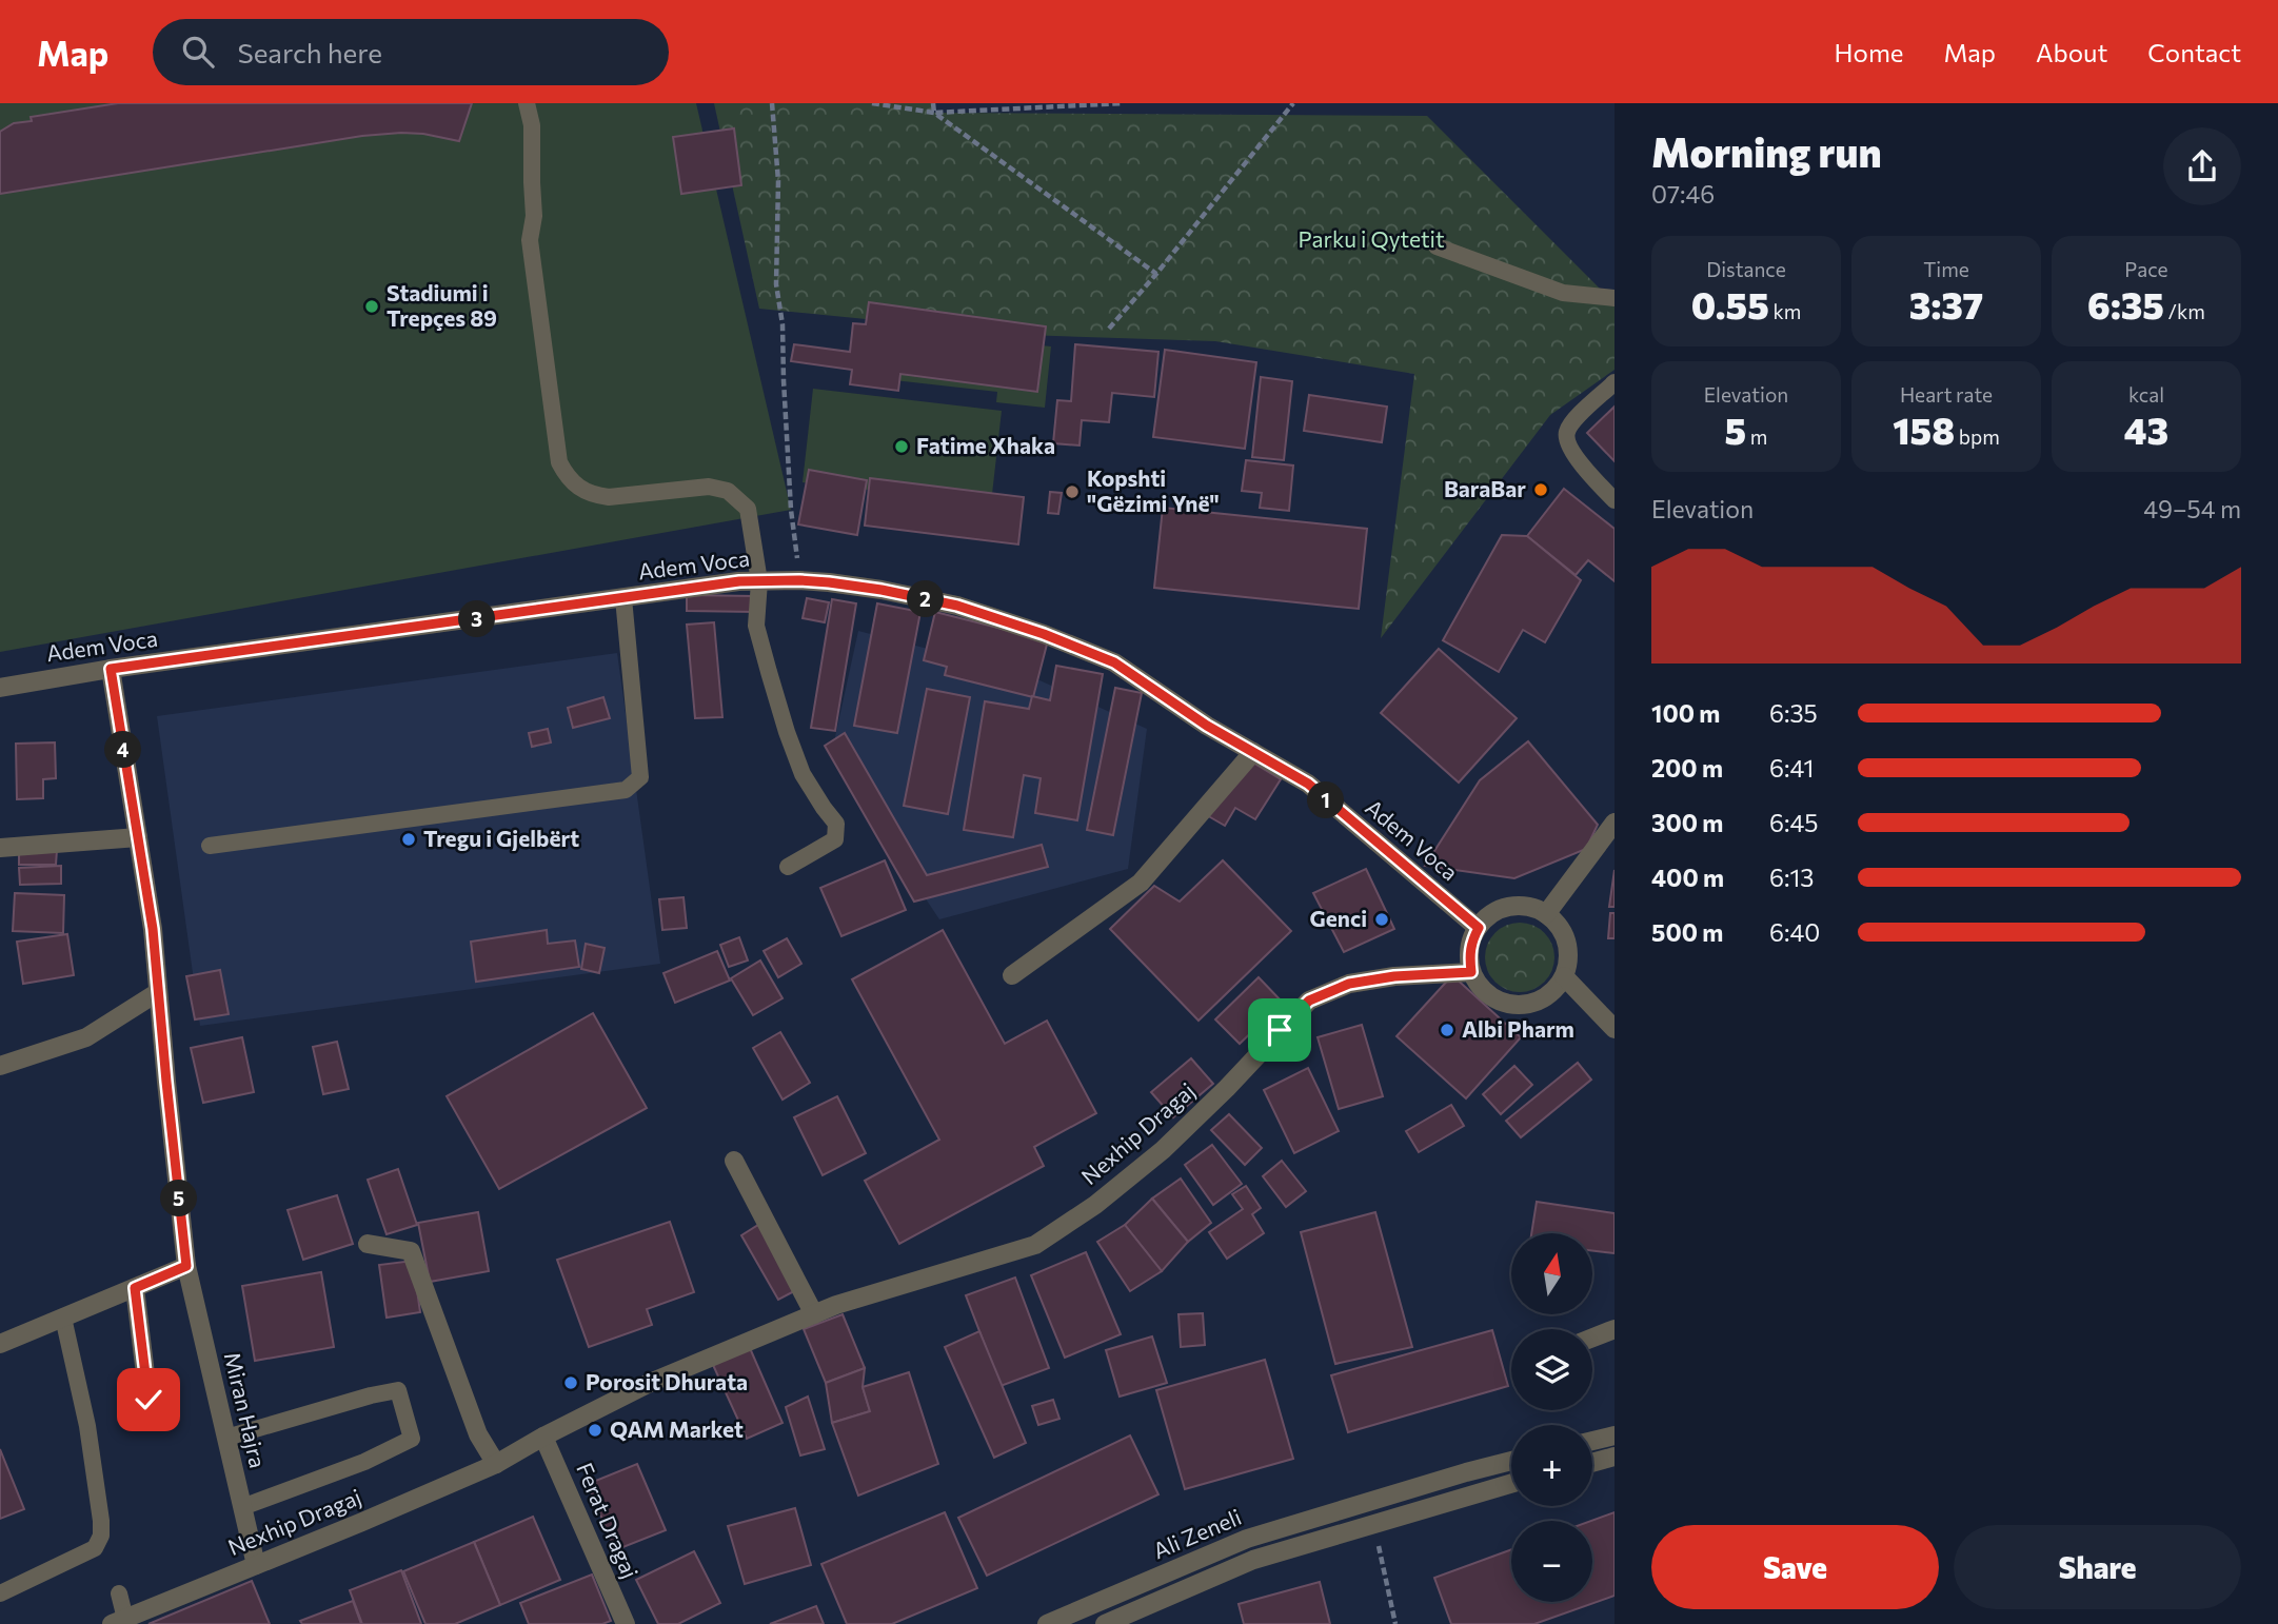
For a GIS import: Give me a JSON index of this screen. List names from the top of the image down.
{
  "streets": {
    "street": [
      "Adem Voca",
      "Nexhip Dragaj",
      "Miran Hajra",
      "Ferat Dragaj",
      "Ali Zeneli"
    ]
  },
  "crossings": [
    ["Adem Voca", "Nexhip Dragaj"],
    ["Adem Voca", "Miran Hajra"],
    ["Nexhip Dragaj", "Miran Hajra"],
    ["Nexhip Dragaj", "Ferat Dragaj"]
  ],
  "parks": ["Parku i Qytetit"],
  "places": [
    "Stadiumi i Trepçes 89",
    "Fatime Xhaka",
    "BaraBar",
    "Kopshti \"Gëzimi Ynë\"",
    "Tregu i Gjelbërt",
    "Genci",
    "Albi Pharm",
    "Porosit Dhurata",
    "QAM Market"
  ],
  "north": "top",
  "page": {
    "header": "Map",
    "search": "Search here",
    "nav": [
      "Home",
      "Map",
      "About",
      "Contact"
    ],
    "heading": ["Morning run", "07:46"],
    "stats": [
      ["Distance", "0.55 km"],
      ["Time", "3:37"],
      ["Pace", "6:35 /km"],
      ["Elevation", "5 m"],
      ["Heart rate", "158 bpm"],
      ["kcal", "43"]
    ],
    "chart": ["Elevation", "49–54 m"],
    "pins": [
      "2",
      "3",
      "4",
      "1",
      "5"
    ],
    "list": [
      {
        "name": "100 m",
        "note": "6:35"
      },
      {
        "name": "200 m",
        "note": "6:41"
      },
      {
        "name": "300 m",
        "note": "6:45"
      },
      {
        "name": "400 m",
        "note": "6:13"
      },
      {
        "name": "500 m",
        "note": "6:40"
      }
    ],
    "map_buttons": ["+", "−"],
    "buttons": ["Save", "Share"]
  }
}
